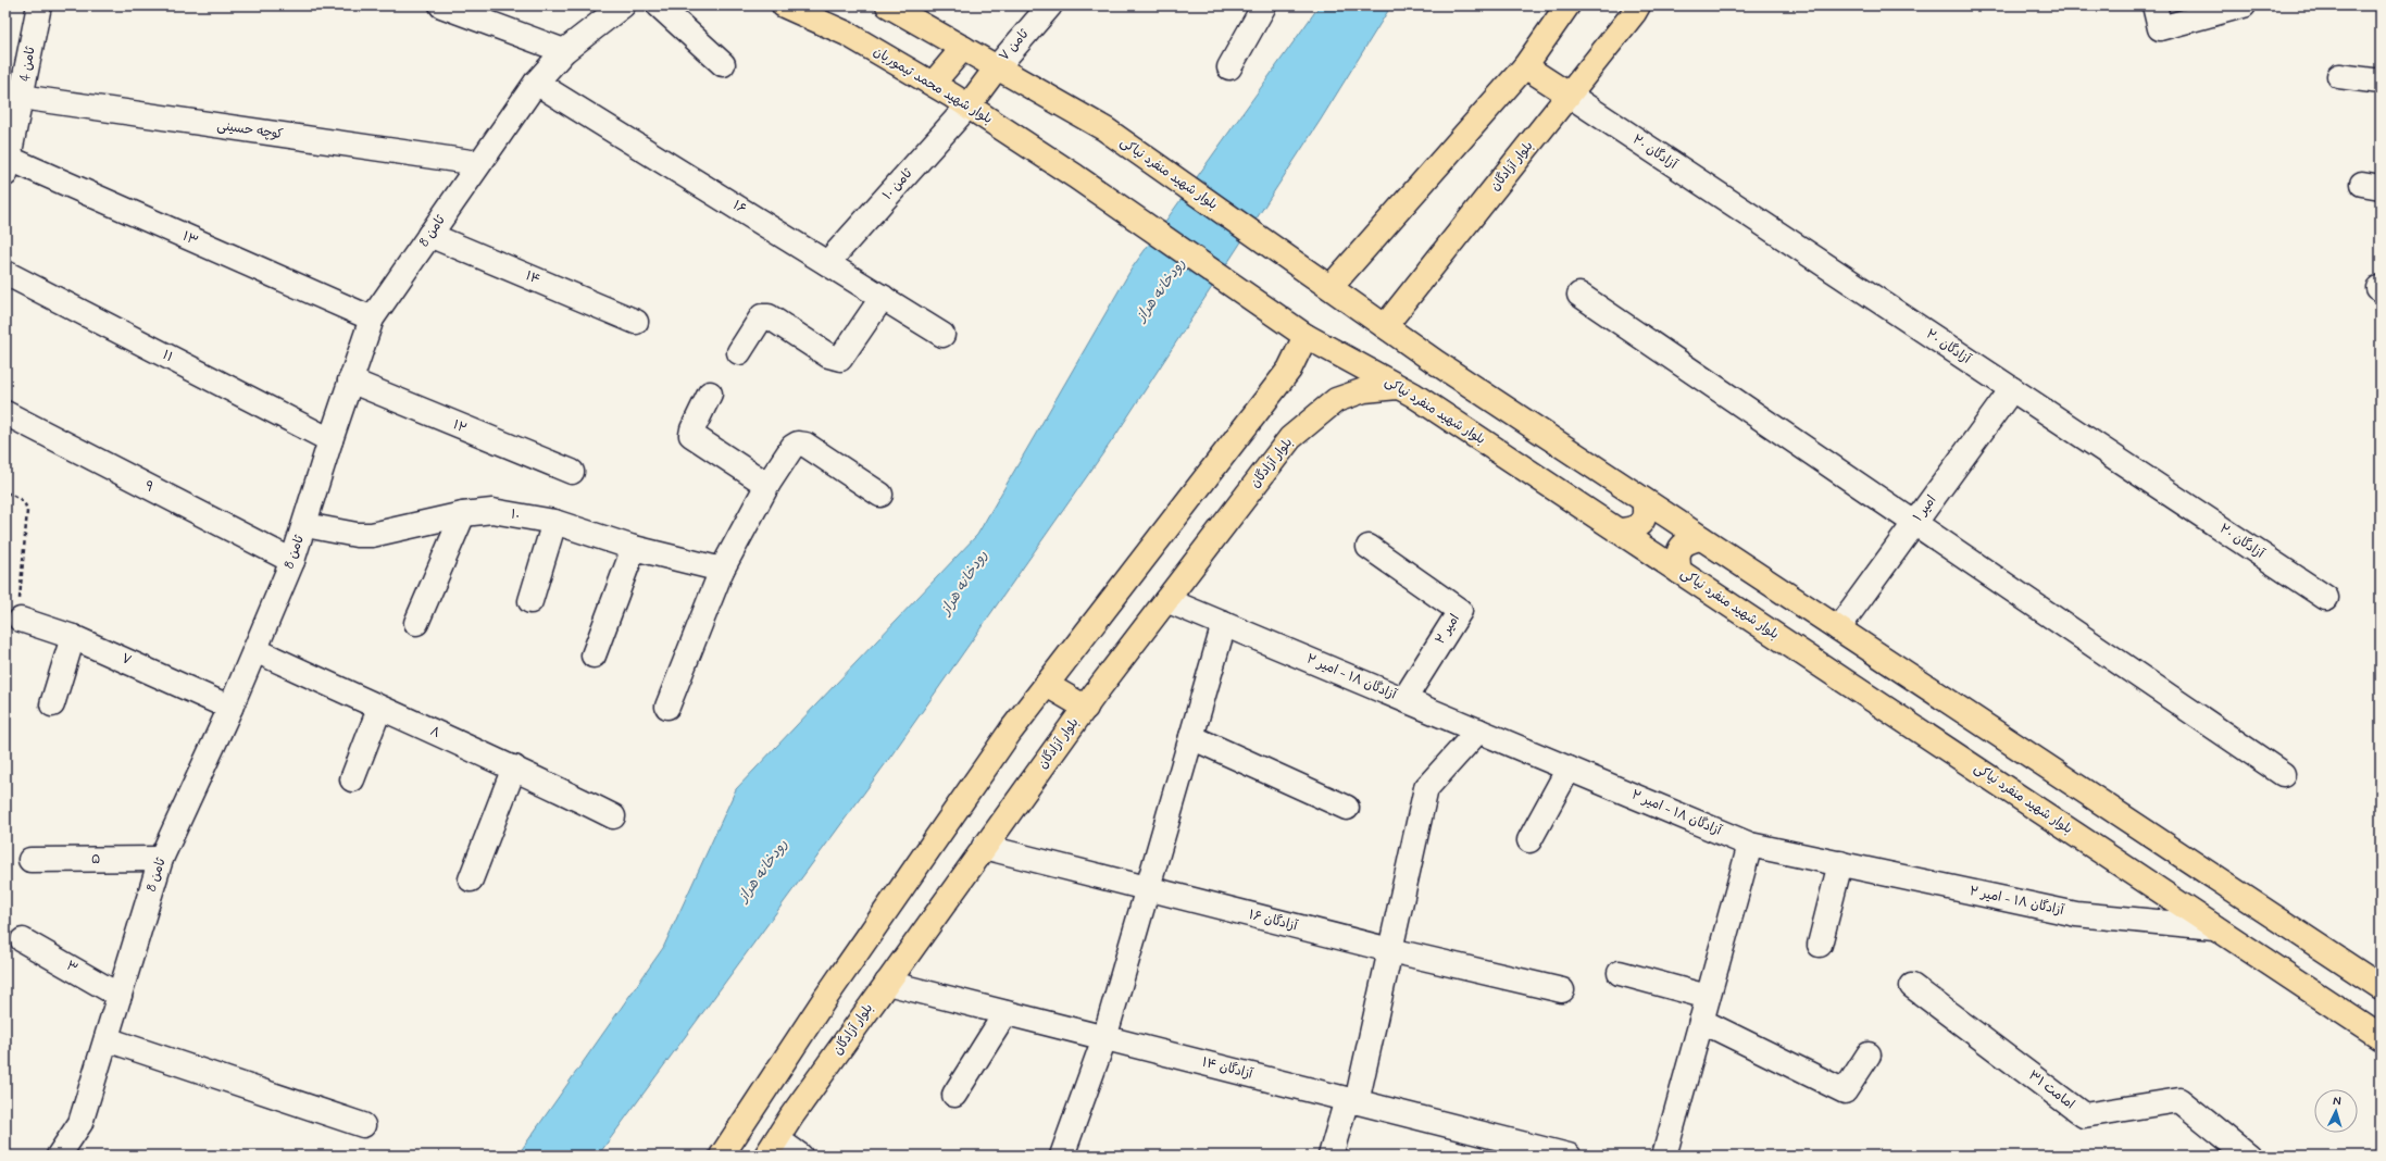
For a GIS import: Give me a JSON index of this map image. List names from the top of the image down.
{
  "streets": {
    "main road": ["بلوار شهید محمد تیموریان", "بلوار آزادگان", "بلوار شهید منفرد نیاکی"],
    "street": [
      "ثامن ۷",
      "ثامن 4",
      "کوچه حسینی",
      "آزادگان ۲۰",
      "ثامن ۱۰",
      "۱۶",
      "ثامن 8",
      "۱۳",
      "۱۴",
      "۱۱",
      "۱۲",
      "۹",
      "امیر ۱",
      "۱۰",
      "امیر ۲",
      "۷",
      "آزادگان ۱۸ - امیر ۲",
      "۸",
      "۵",
      "آزادگان ۱۶",
      "۳",
      "آزادگان ۱۴",
      "امامت ۳۱"
    ]
  },
  "crossings": [
    ["ثامن ۷", "بلوار شهید منفرد نیاکی"],
    ["ثامن 4", "کوچه حسینی"],
    ["ثامن 4", "۱۳"],
    ["بلوار شهید محمد تیموریان", "بلوار شهید منفرد نیاکی"],
    ["بلوار شهید محمد تیموریان", "ثامن ۱۰"],
    ["کوچه حسینی", "ثامن 8"],
    ["آزادگان ۲۰", "بلوار آزادگان"],
    ["آزادگان ۲۰", "امیر ۱"],
    ["بلوار آزادگان", "بلوار شهید منفرد نیاکی"],
    ["بلوار آزادگان", "آزادگان ۱۸ - امیر ۲"],
    ["بلوار آزادگان", "آزادگان ۱۶"],
    ["بلوار آزادگان", "آزادگان ۱۴"],
    ["بلوار شهید منفرد نیاکی", "امیر ۱"],
    ["بلوار شهید منفرد نیاکی", "آزادگان ۱۸ - امیر ۲"],
    ["ثامن ۱۰", "۱۶"],
    ["۱۶", "ثامن 8"],
    ["ثامن 8", "۱۳"],
    ["ثامن 8", "۱۴"],
    ["ثامن 8", "۱۱"],
    ["ثامن 8", "۱۲"],
    ["ثامن 8", "۹"],
    ["ثامن 8", "۱۰"],
    ["ثامن 8", "۷"],
    ["ثامن 8", "۸"],
    ["ثامن 8", "۵"],
    ["ثامن 8", "۳"],
    ["امیر ۲", "آزادگان ۱۸ - امیر ۲"]
  ],
  "water": ["رودخانه هراز"],
  "north": "top"
}
